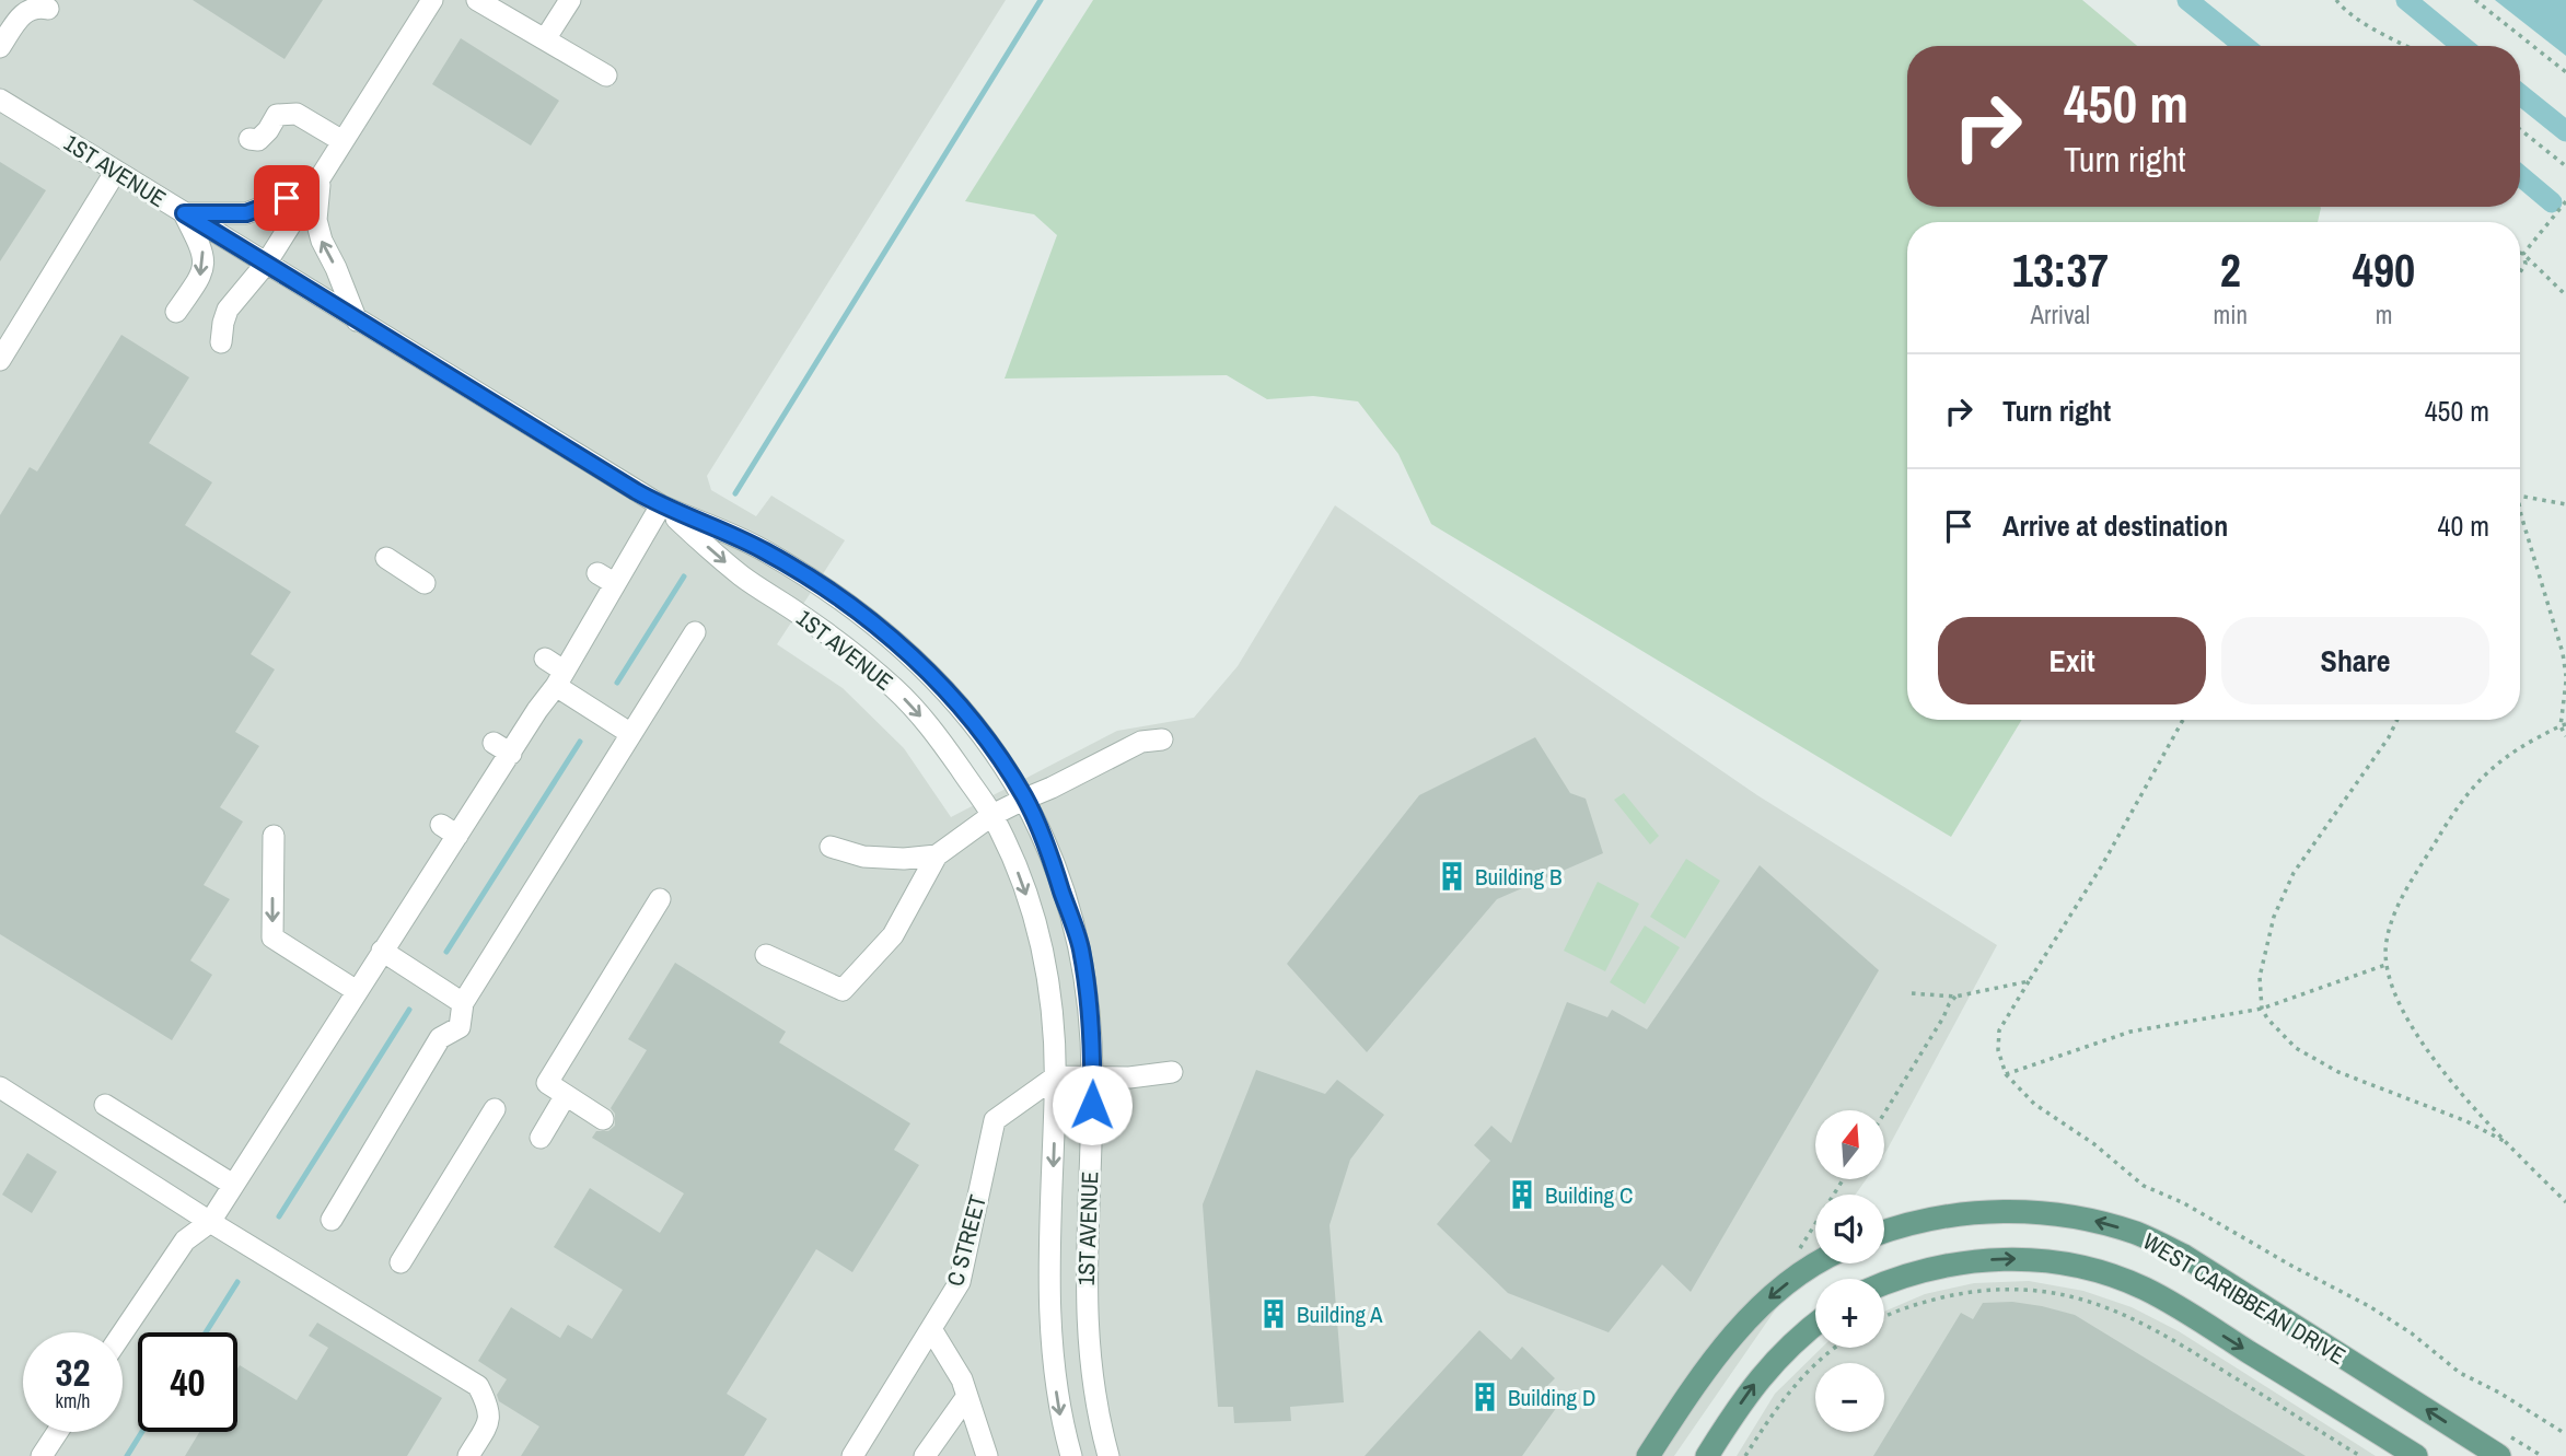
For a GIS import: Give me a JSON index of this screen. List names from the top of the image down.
{
  "streets": {
    "main road": ["WEST CARIBBEAN DRIVE"],
    "street": ["1ST AVENUE", "C STREET"]
  },
  "crossings": [
    ["1ST AVENUE", "C STREET"]
  ],
  "places": {
    "building": [
      "Building B",
      "Building C",
      "Building A",
      "Building D"
    ]
  },
  "north": "top",
  "page": {
    "turn": ["450 m", "Turn right"],
    "eta": [
      "13:37",
      "Arrival",
      "2",
      "min",
      "490",
      "m"
    ],
    "list": [
      {
        "name": "Turn right",
        "value": "450 m"
      },
      {
        "name": "Arrive at destination",
        "value": "40 m"
      }
    ],
    "buttons": ["Exit", "Share"],
    "map_buttons": ["+", "−"],
    "speed": "32 km/h",
    "limit": "40"
  }
}
